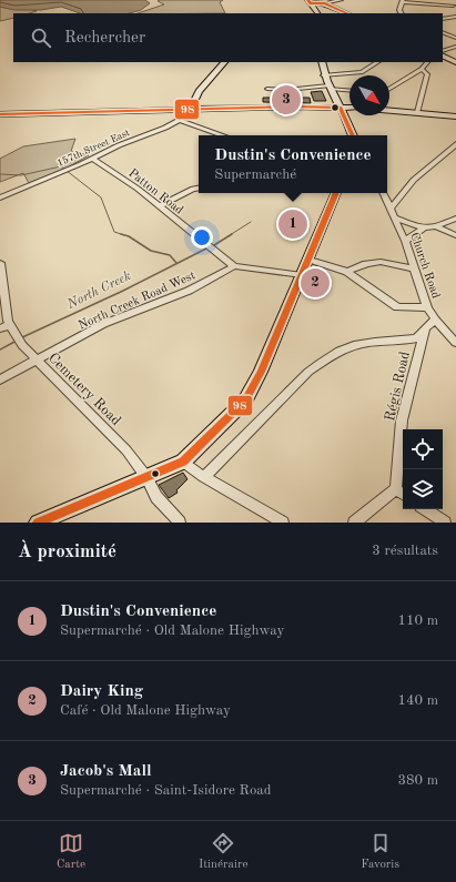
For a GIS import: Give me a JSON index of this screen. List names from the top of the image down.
{
  "streets": {
    "street": [
      "157th Street East",
      "Patton Road",
      "Church Road",
      "North Creek Road West",
      "Régis Road",
      "Cemetery Road"
    ]
  },
  "crossings": [
    ["157th Street East", "Patton Road"],
    ["Patton Road", "North Creek Road West"],
    ["North Creek Road West", "Cemetery Road"]
  ],
  "water": ["North Creek"],
  "lines": ["transit line 98"],
  "north": "bottom right",
  "page": {
    "search": "Rechercher",
    "pins": ["3", "1", "2"],
    "popup": ["Dustin's Convenience", "Supermarché"],
    "heading": ["À proximité", "3 résultats"],
    "list": [
      {
        "mark": "1",
        "name": "Dustin's Convenience",
        "note": "Supermarché · Old Malone Highway",
        "value": "110 m"
      },
      {
        "mark": "2",
        "name": "Dairy King",
        "note": "Café · Old Malone Highway",
        "value": "140 m"
      },
      {
        "mark": "3",
        "name": "Jacob's Mall",
        "note": "Supermarché · Saint-Isidore Road",
        "value": "380 m"
      }
    ],
    "nav": ["Carte", "Itinéraire", "Favoris"]
  }
}
